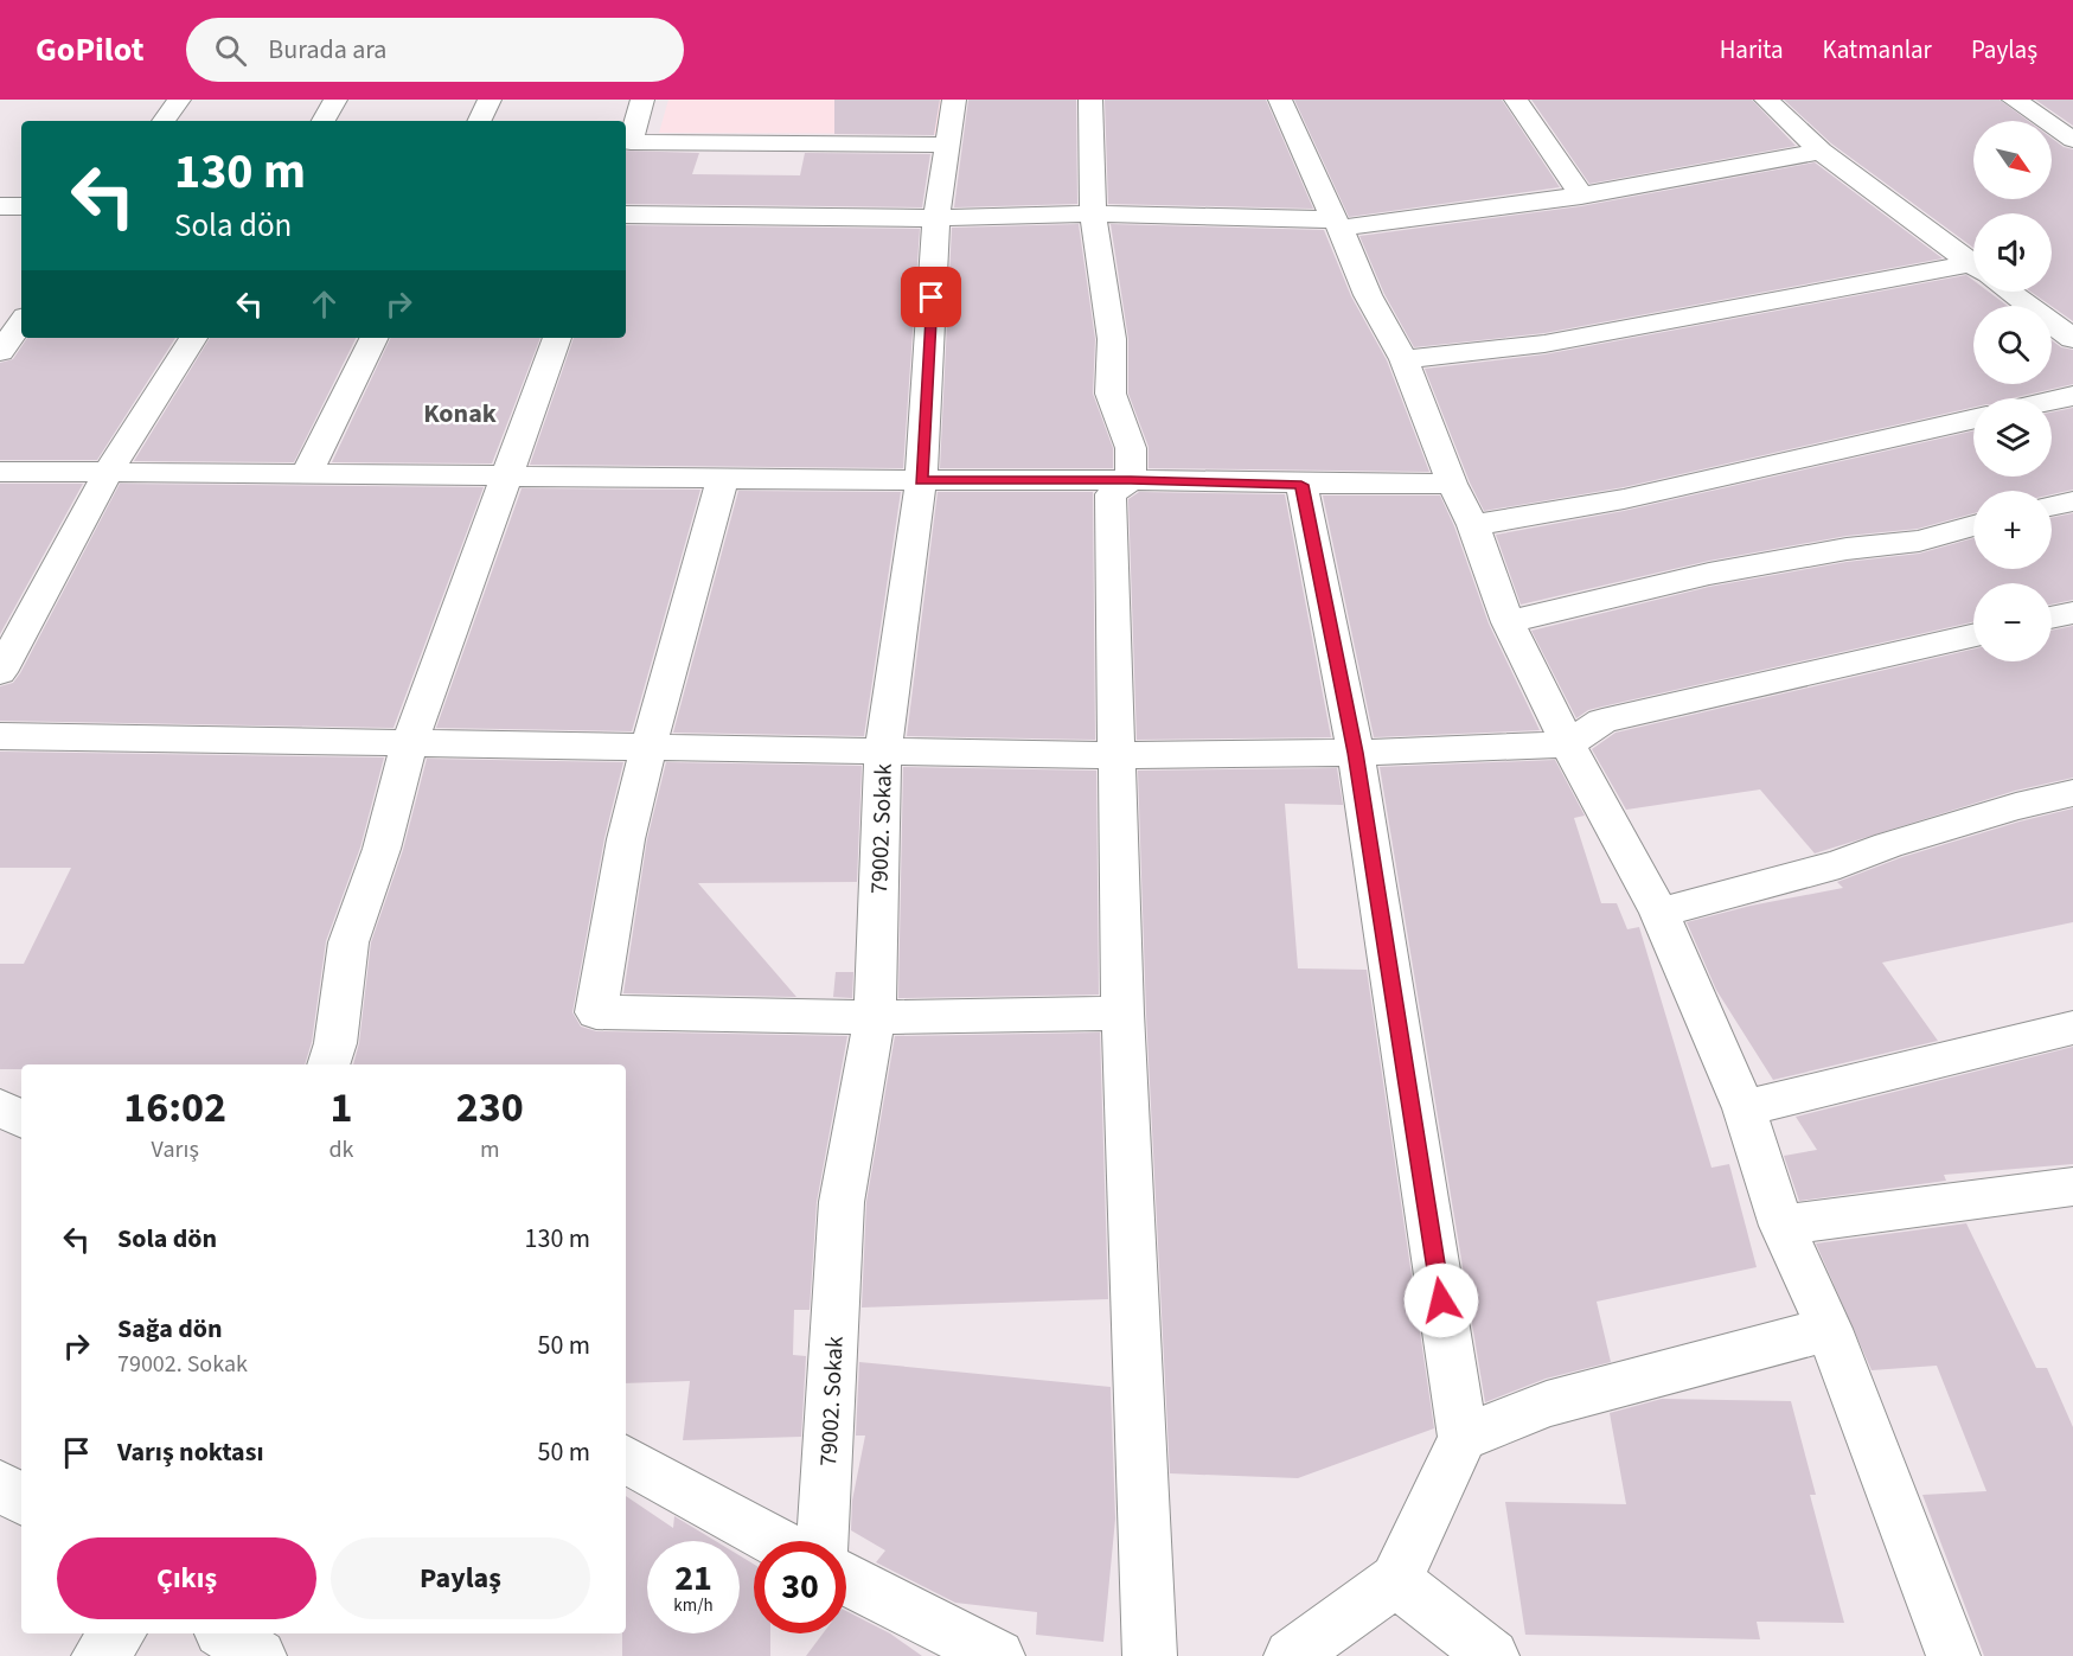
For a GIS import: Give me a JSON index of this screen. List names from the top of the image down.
{
  "streets": {
    "street": ["79002. Sokak"]
  },
  "districts": ["Konak"],
  "north": "bottom right",
  "page": {
    "header": "GoPilot",
    "search": "Burada ara",
    "nav": ["Harita", "Katmanlar", "Paylaş"],
    "map_buttons": ["+", "−"],
    "turn": ["130 m", "Sola dön"],
    "eta": [
      "16:02",
      "Varış",
      "1",
      "dk",
      "230",
      "m"
    ],
    "list": [
      {
        "name": "Sola dön",
        "value": "130 m"
      },
      {
        "name": "Sağa dön",
        "note": "79002. Sokak",
        "value": "50 m"
      },
      {
        "name": "Varış noktası",
        "value": "50 m"
      }
    ],
    "buttons": ["Çıkış", "Paylaş"],
    "speed": "21 km/h",
    "limit": "30"
  }
}
